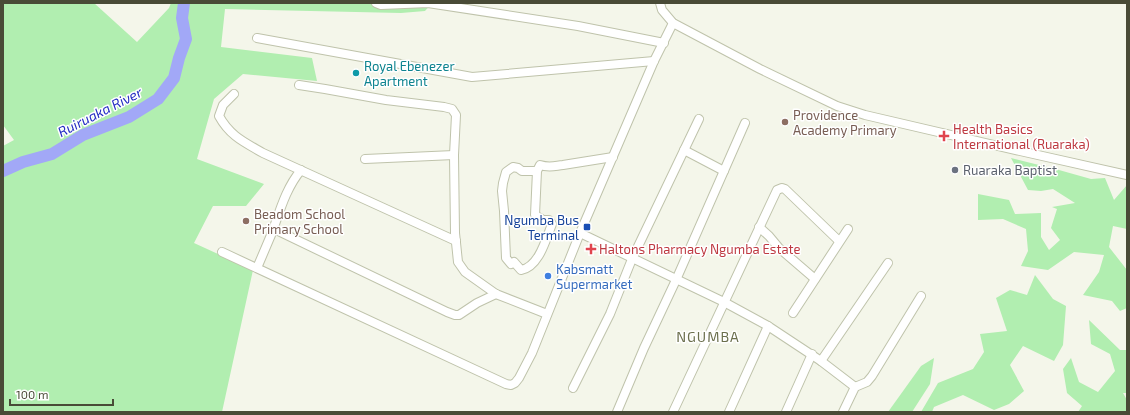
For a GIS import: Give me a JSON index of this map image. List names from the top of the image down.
{
  "districts": ["NGUMBA"],
  "water": ["Ruiruaka River"],
  "places": {
    "other": [
      "Royal Ebenezer Apartment",
      "Providence Academy Primary",
      "Ruaraka Baptist",
      "Beadom School Primary School",
      "Kabsmatt Supermarket"
    ],
    "health": ["Health Basics International (Ruaraka)", "Haltons Pharmacy Ngumba Estate"],
    "transit": ["Ngumba Bus Terminal"]
  },
  "scale_bar": "100 m"
}
